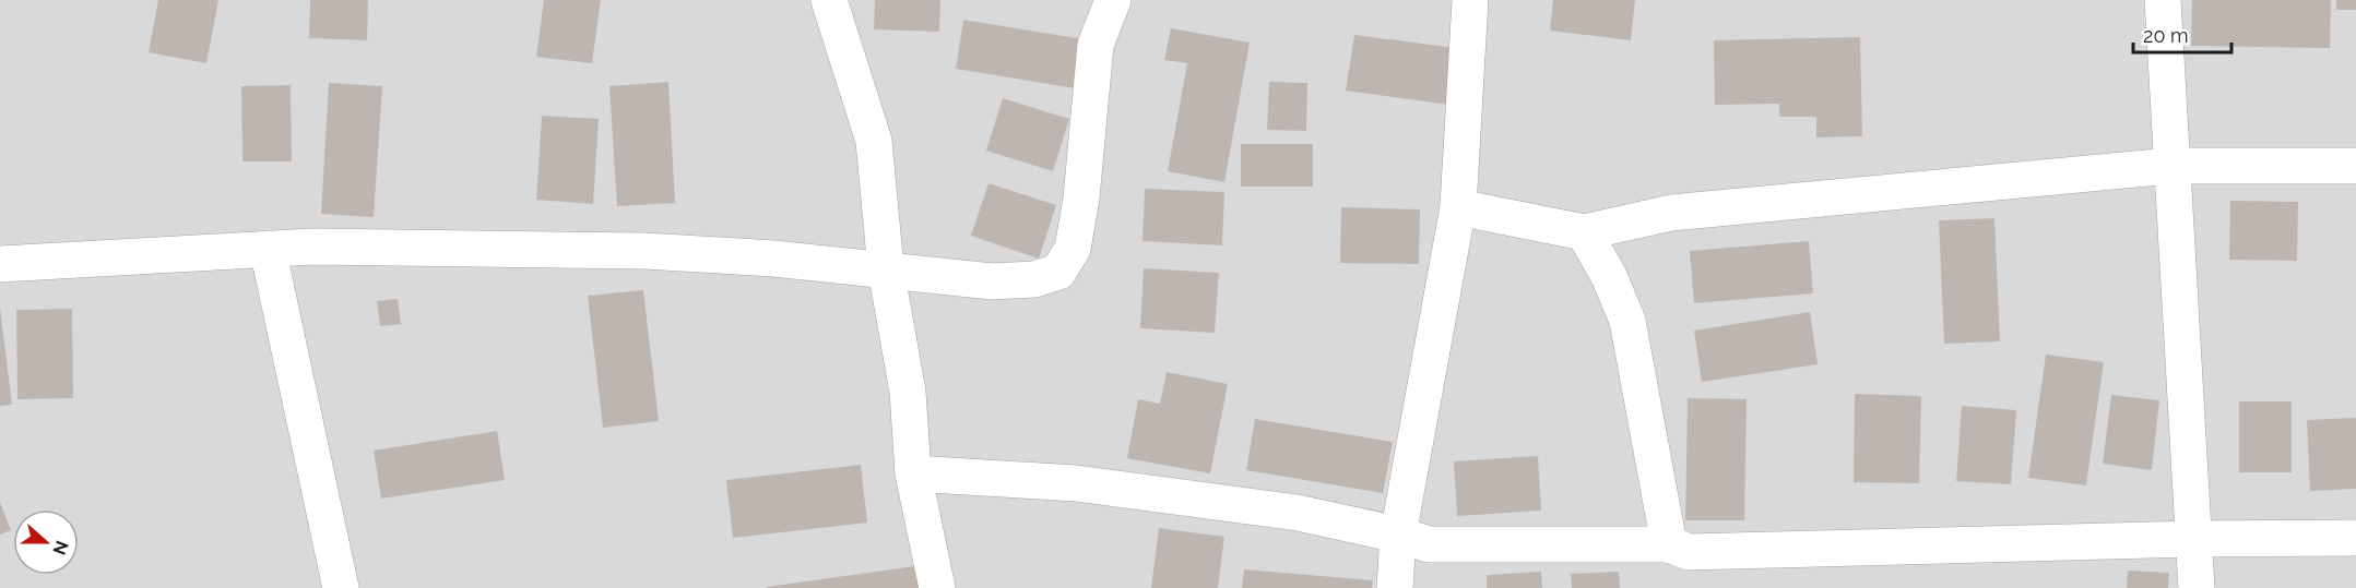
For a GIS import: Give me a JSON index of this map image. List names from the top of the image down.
{
  "scale_bar": "20 m",
  "north": "right"
}
